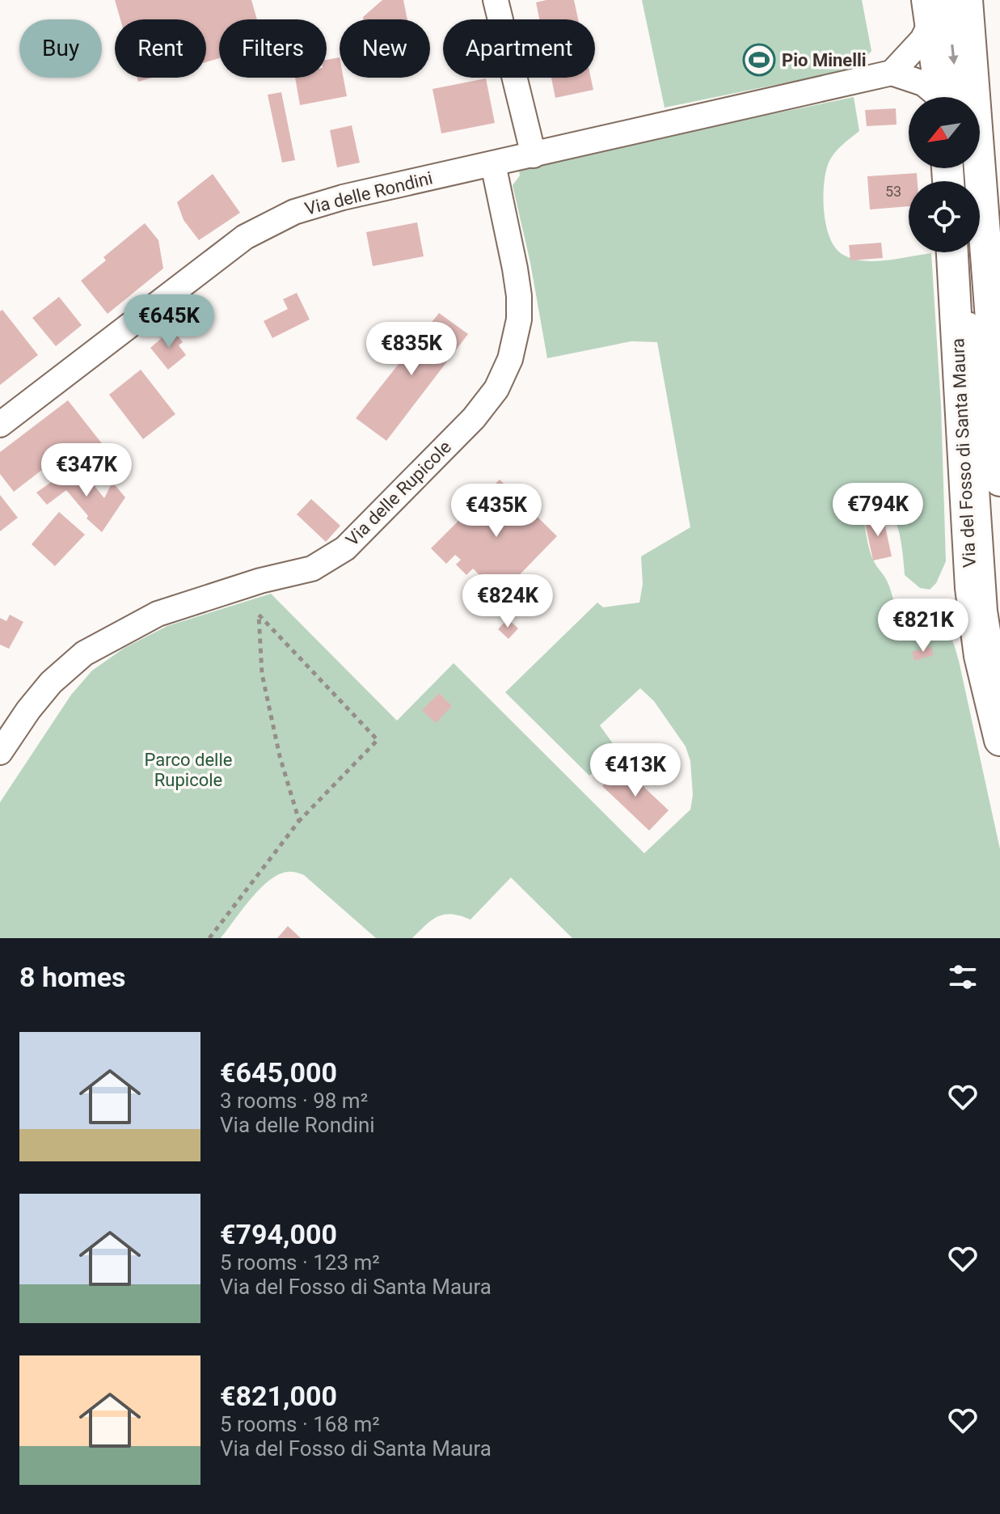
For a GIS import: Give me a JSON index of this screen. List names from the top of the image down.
{
  "streets": {
    "street": ["Via delle Rondini", "Via del Fosso di Santa Maura", "Via delle Rupicole"]
  },
  "crossings": [
    ["Via delle Rondini", "Via delle Rupicole"]
  ],
  "parks": ["Parco delle Rupicole"],
  "places": {
    "sports": ["Pio Minelli"]
  },
  "house_numbers": ["53"],
  "north": "bottom left",
  "page": {
    "chip": [
      "Buy",
      "Rent",
      "Filters",
      "New",
      "Apartment"
    ],
    "price": [
      "€645K",
      "€835K",
      "€347K",
      "€794K",
      "€435K",
      "€824K",
      "€821K",
      "€413K"
    ],
    "heading": "8 homes",
    "list": [
      {
        "name": "€645,000",
        "note": "3 rooms · 98 m² · Via delle Rondini"
      },
      {
        "name": "€794,000",
        "note": "5 rooms · 123 m² · Via del Fosso di Santa Maura"
      },
      {
        "name": "€821,000",
        "note": "5 rooms · 168 m² · Via del Fosso di Santa Maura"
      }
    ]
  }
}
